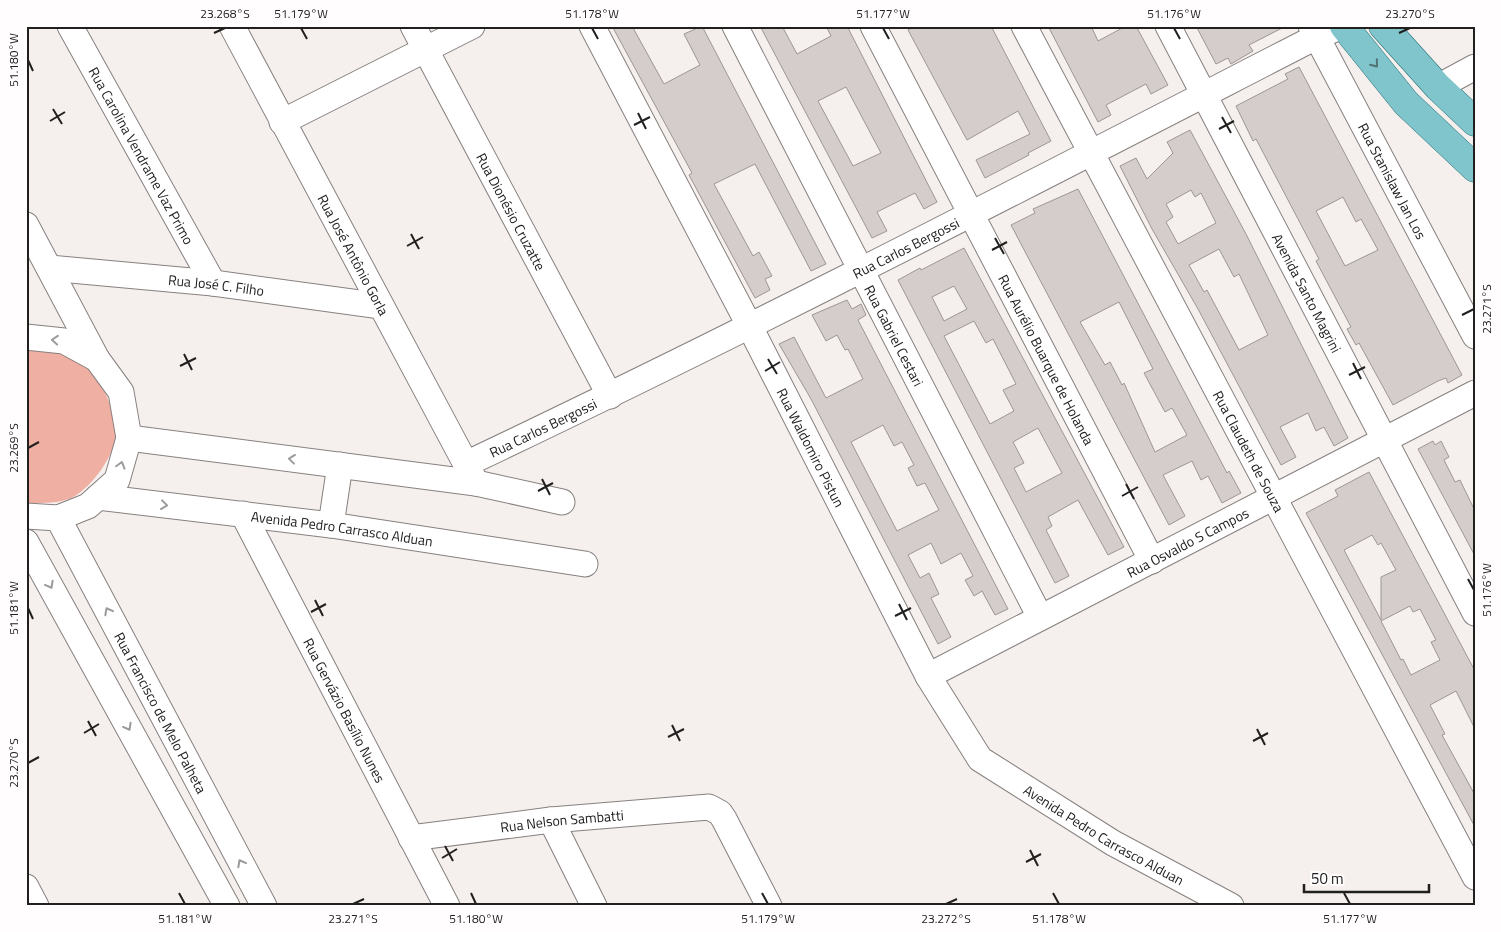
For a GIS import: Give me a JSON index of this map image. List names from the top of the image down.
{
  "streets": {
    "street": [
      "Rua Carolina Vendrame Vaz Primo",
      "Rua Stanislaw Jan Los",
      "Rua Dionésio Cruzatte",
      "Rua Carlos Bergossi",
      "Rua José Antônio Gorla",
      "Rua José C. Filho",
      "Avenida Santo Magrini",
      "Rua Gabriel Cestari",
      "Rua Aurélio Buarque de Holanda",
      "Rua Waldomiro Pistun",
      "Rua Claudeth de Souza",
      "Avenida Pedro Carrasco Alduan",
      "Rua Osvaldo S Campos",
      "Rua Gervázio Basílio Nunes",
      "Rua Francisco de Melo Palheta",
      "Rua Nelson Sambatti"
    ]
  },
  "crossings": [
    ["Rua Carolina Vendrame Vaz Primo", "Rua José C. Filho"],
    ["Rua Stanislaw Jan Los", "Rua Carlos Bergossi"],
    ["Rua Dionésio Cruzatte", "Rua Carlos Bergossi"],
    ["Rua Carlos Bergossi", "Rua José Antônio Gorla"],
    ["Rua Carlos Bergossi", "Avenida Santo Magrini"],
    ["Rua Carlos Bergossi", "Rua Gabriel Cestari"],
    ["Rua Carlos Bergossi", "Rua Aurélio Buarque de Holanda"],
    ["Rua Carlos Bergossi", "Rua Waldomiro Pistun"],
    ["Rua Carlos Bergossi", "Rua Claudeth de Souza"],
    ["Rua José Antônio Gorla", "Rua José C. Filho"],
    ["Avenida Santo Magrini", "Rua Osvaldo S Campos"],
    ["Rua Gabriel Cestari", "Rua Osvaldo S Campos"],
    ["Rua Aurélio Buarque de Holanda", "Rua Osvaldo S Campos"],
    ["Rua Waldomiro Pistun", "Avenida Pedro Carrasco Alduan"],
    ["Rua Waldomiro Pistun", "Rua Osvaldo S Campos"],
    ["Rua Claudeth de Souza", "Rua Osvaldo S Campos"],
    ["Avenida Pedro Carrasco Alduan", "Rua Gervázio Basílio Nunes"],
    ["Rua Gervázio Basílio Nunes", "Rua Nelson Sambatti"]
  ],
  "scale_bar": "50 m",
  "coordinates": [
    "23.268°S",
    "51.179°W",
    "51.178°W",
    "51.177°W",
    "51.176°W",
    "23.270°S",
    "51.180°W",
    "23.271°S",
    "23.269°S",
    "51.181°W",
    "23.272°S"
  ]
}
